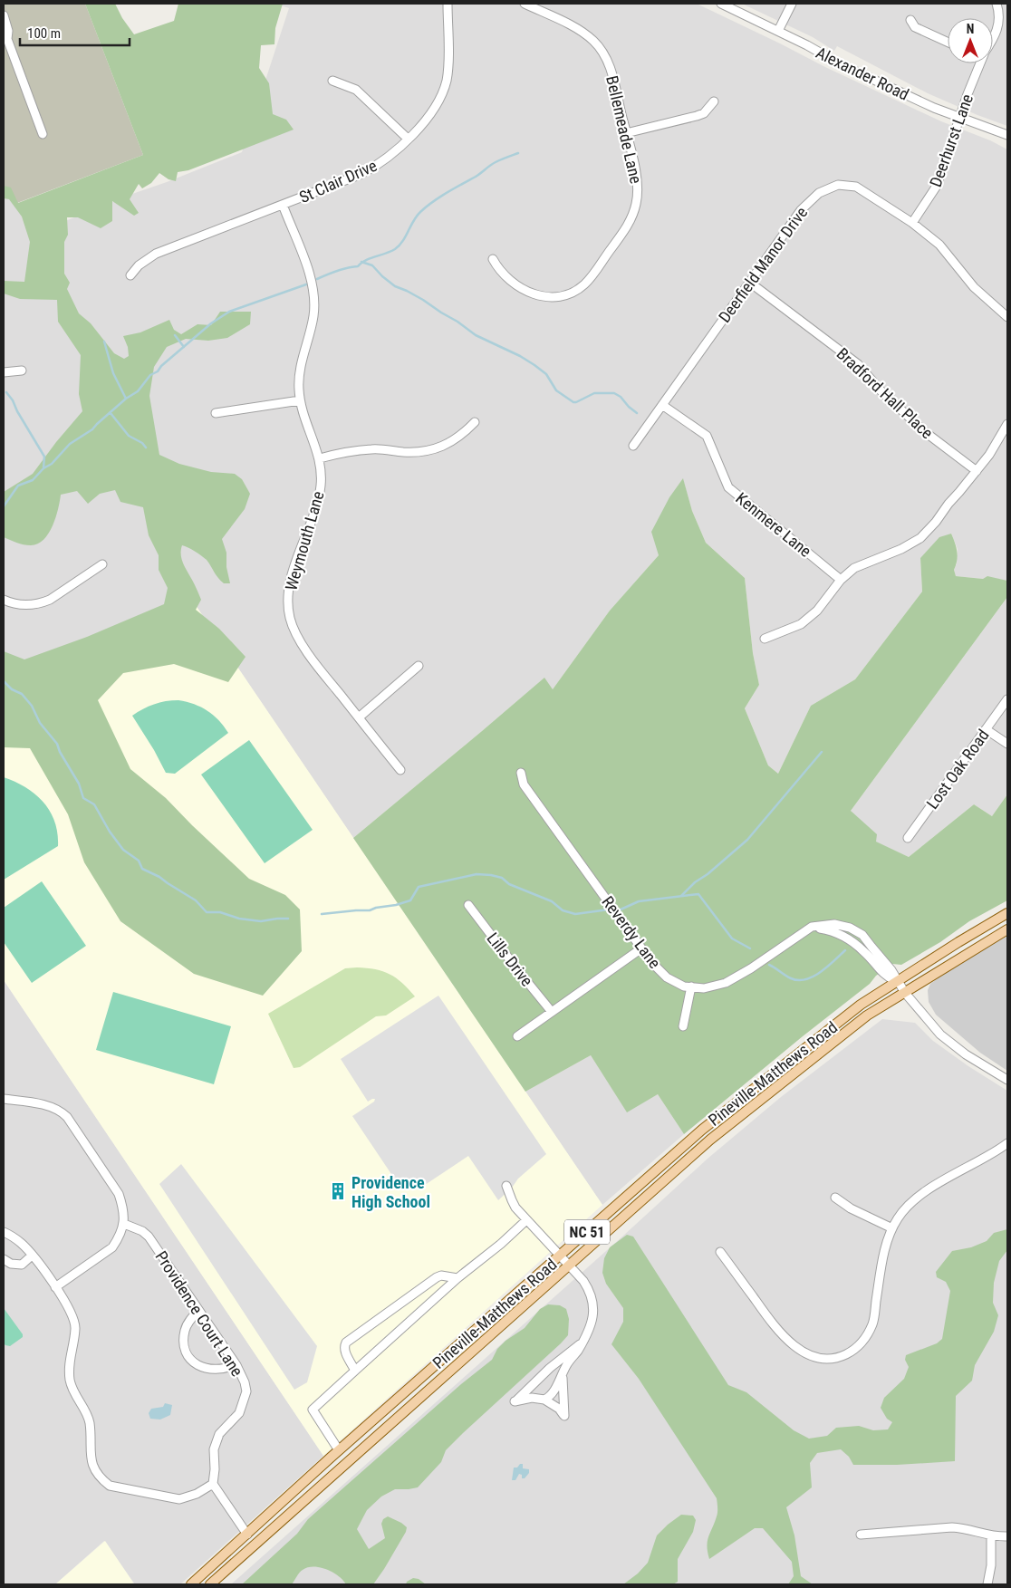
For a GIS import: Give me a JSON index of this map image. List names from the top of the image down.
{
  "streets": {
    "main road": ["Pineville-Matthews Road", "NC 51"],
    "street": [
      "Alexander Road",
      "Bellemeade Lane",
      "Deerhurst Lane",
      "St Clair Drive",
      "Deerfield Manor Drive",
      "Bradford Hall Place",
      "Kenmere Lane",
      "Weymouth Lane",
      "Lost Oak Road",
      "Reverdy Lane",
      "Lills Drive",
      "Providence Court Lane"
    ]
  },
  "crossings": [
    ["Alexander Road", "Deerhurst Lane"],
    ["Deerhurst Lane", "Deerfield Manor Drive"],
    ["St Clair Drive", "Weymouth Lane"],
    ["Deerfield Manor Drive", "Bradford Hall Place"],
    ["Deerfield Manor Drive", "Kenmere Lane"],
    ["Reverdy Lane", "Pineville-Matthews Road"]
  ],
  "places": {
    "building": ["Providence High School"]
  },
  "scale_bar": "100 m",
  "north": "top"
}
